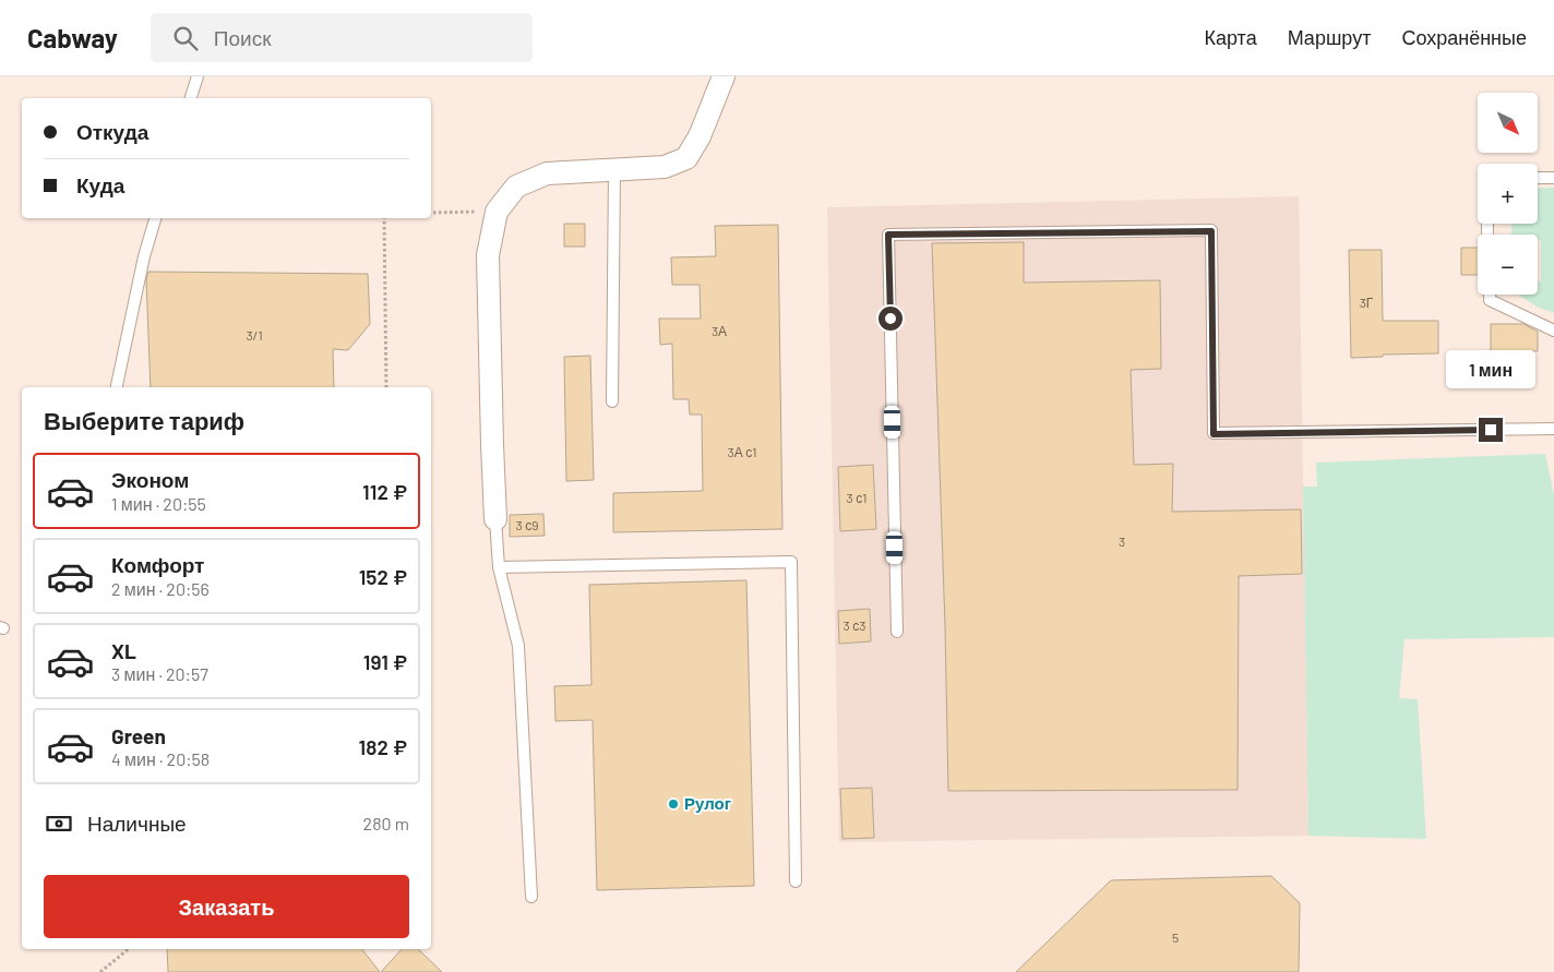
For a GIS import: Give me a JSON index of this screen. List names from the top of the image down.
{
  "places": ["Рулог"],
  "house_numbers": [
    "3Г",
    "3А",
    "3/1",
    "3А с1",
    "3 с1",
    "3 с9",
    "3",
    "3 с3",
    "5"
  ],
  "north": "bottom right",
  "page": {
    "header": "Cabway",
    "search": "Поиск",
    "nav": ["Карта", "Маршрут", "Сохранённые"],
    "map_buttons": ["+", "−"],
    "banner": ["Откуда", "Куда"],
    "bubble": "1 мин",
    "heading": "Выберите тариф",
    "list": [
      {
        "name": "Эконом",
        "note": "1 мин · 20:55",
        "value": "112 ₽"
      },
      {
        "name": "Комфорт",
        "note": "2 мин · 20:56",
        "value": "152 ₽"
      },
      {
        "name": "XL",
        "note": "3 мин · 20:57",
        "value": "191 ₽"
      },
      {
        "name": "Green",
        "note": "4 мин · 20:58",
        "value": "182 ₽"
      }
    ],
    "pay": ["Наличные", "280 m"],
    "buttons": "Заказать"
  }
}
